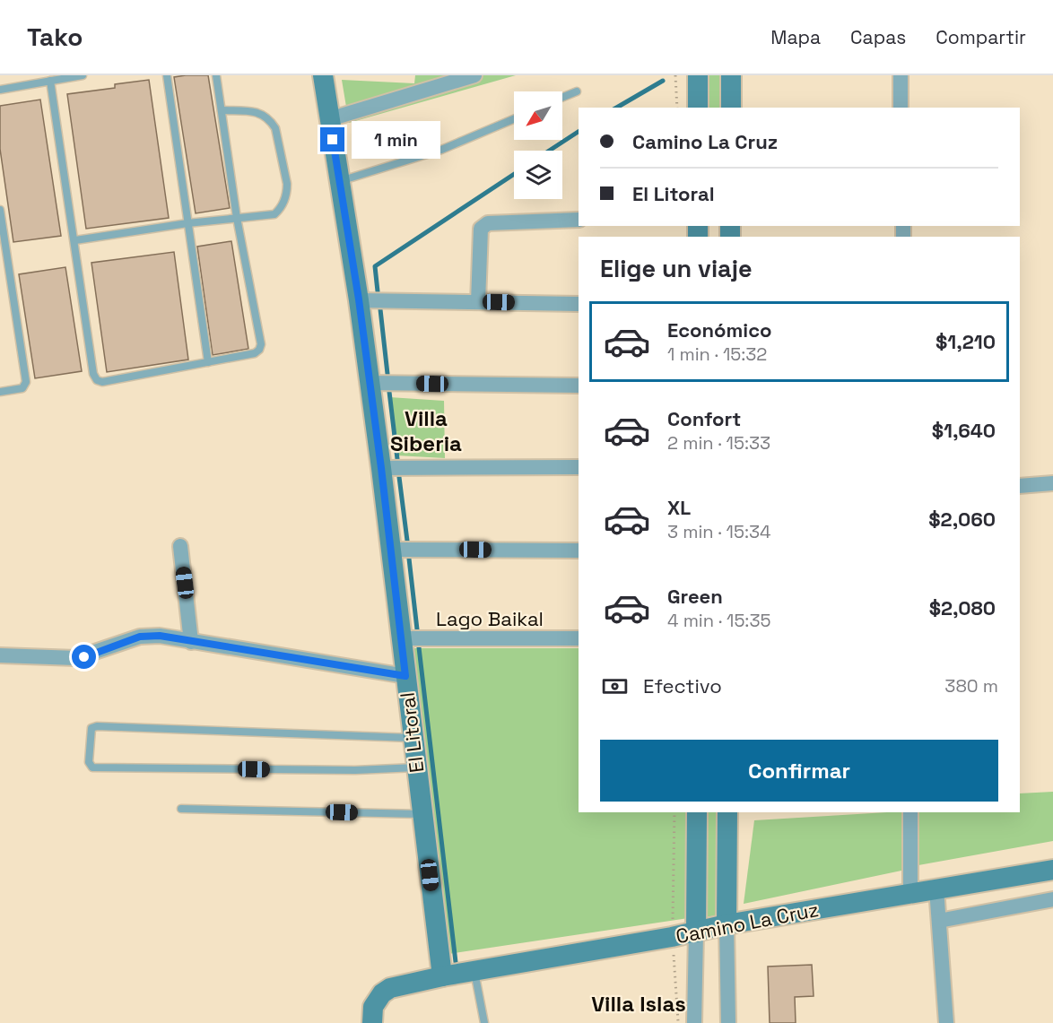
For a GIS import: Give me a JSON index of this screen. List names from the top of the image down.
{
  "streets": {
    "street": ["Lago Baikal", "El Litoral", "Camino La Cruz"]
  },
  "crossings": [
    ["Lago Baikal", "El Litoral"],
    ["El Litoral", "Camino La Cruz"]
  ],
  "districts": ["Villa Siberia", "Villa Islas"],
  "north": "bottom left",
  "page": {
    "header": "Tako",
    "nav": ["Mapa", "Capas", "Compartir"],
    "banner": ["Camino La Cruz", "El Litoral"],
    "bubble": "1 min",
    "heading": "Elige un viaje",
    "list": [
      {
        "name": "Económico",
        "note": "1 min · 15:32",
        "value": "$1,210"
      },
      {
        "name": "Confort",
        "note": "2 min · 15:33",
        "value": "$1,640"
      },
      {
        "name": "XL",
        "note": "3 min · 15:34",
        "value": "$2,060"
      },
      {
        "name": "Green",
        "note": "4 min · 15:35",
        "value": "$2,080"
      }
    ],
    "pay": ["Efectivo", "380 m"],
    "buttons": "Confirmar"
  }
}
